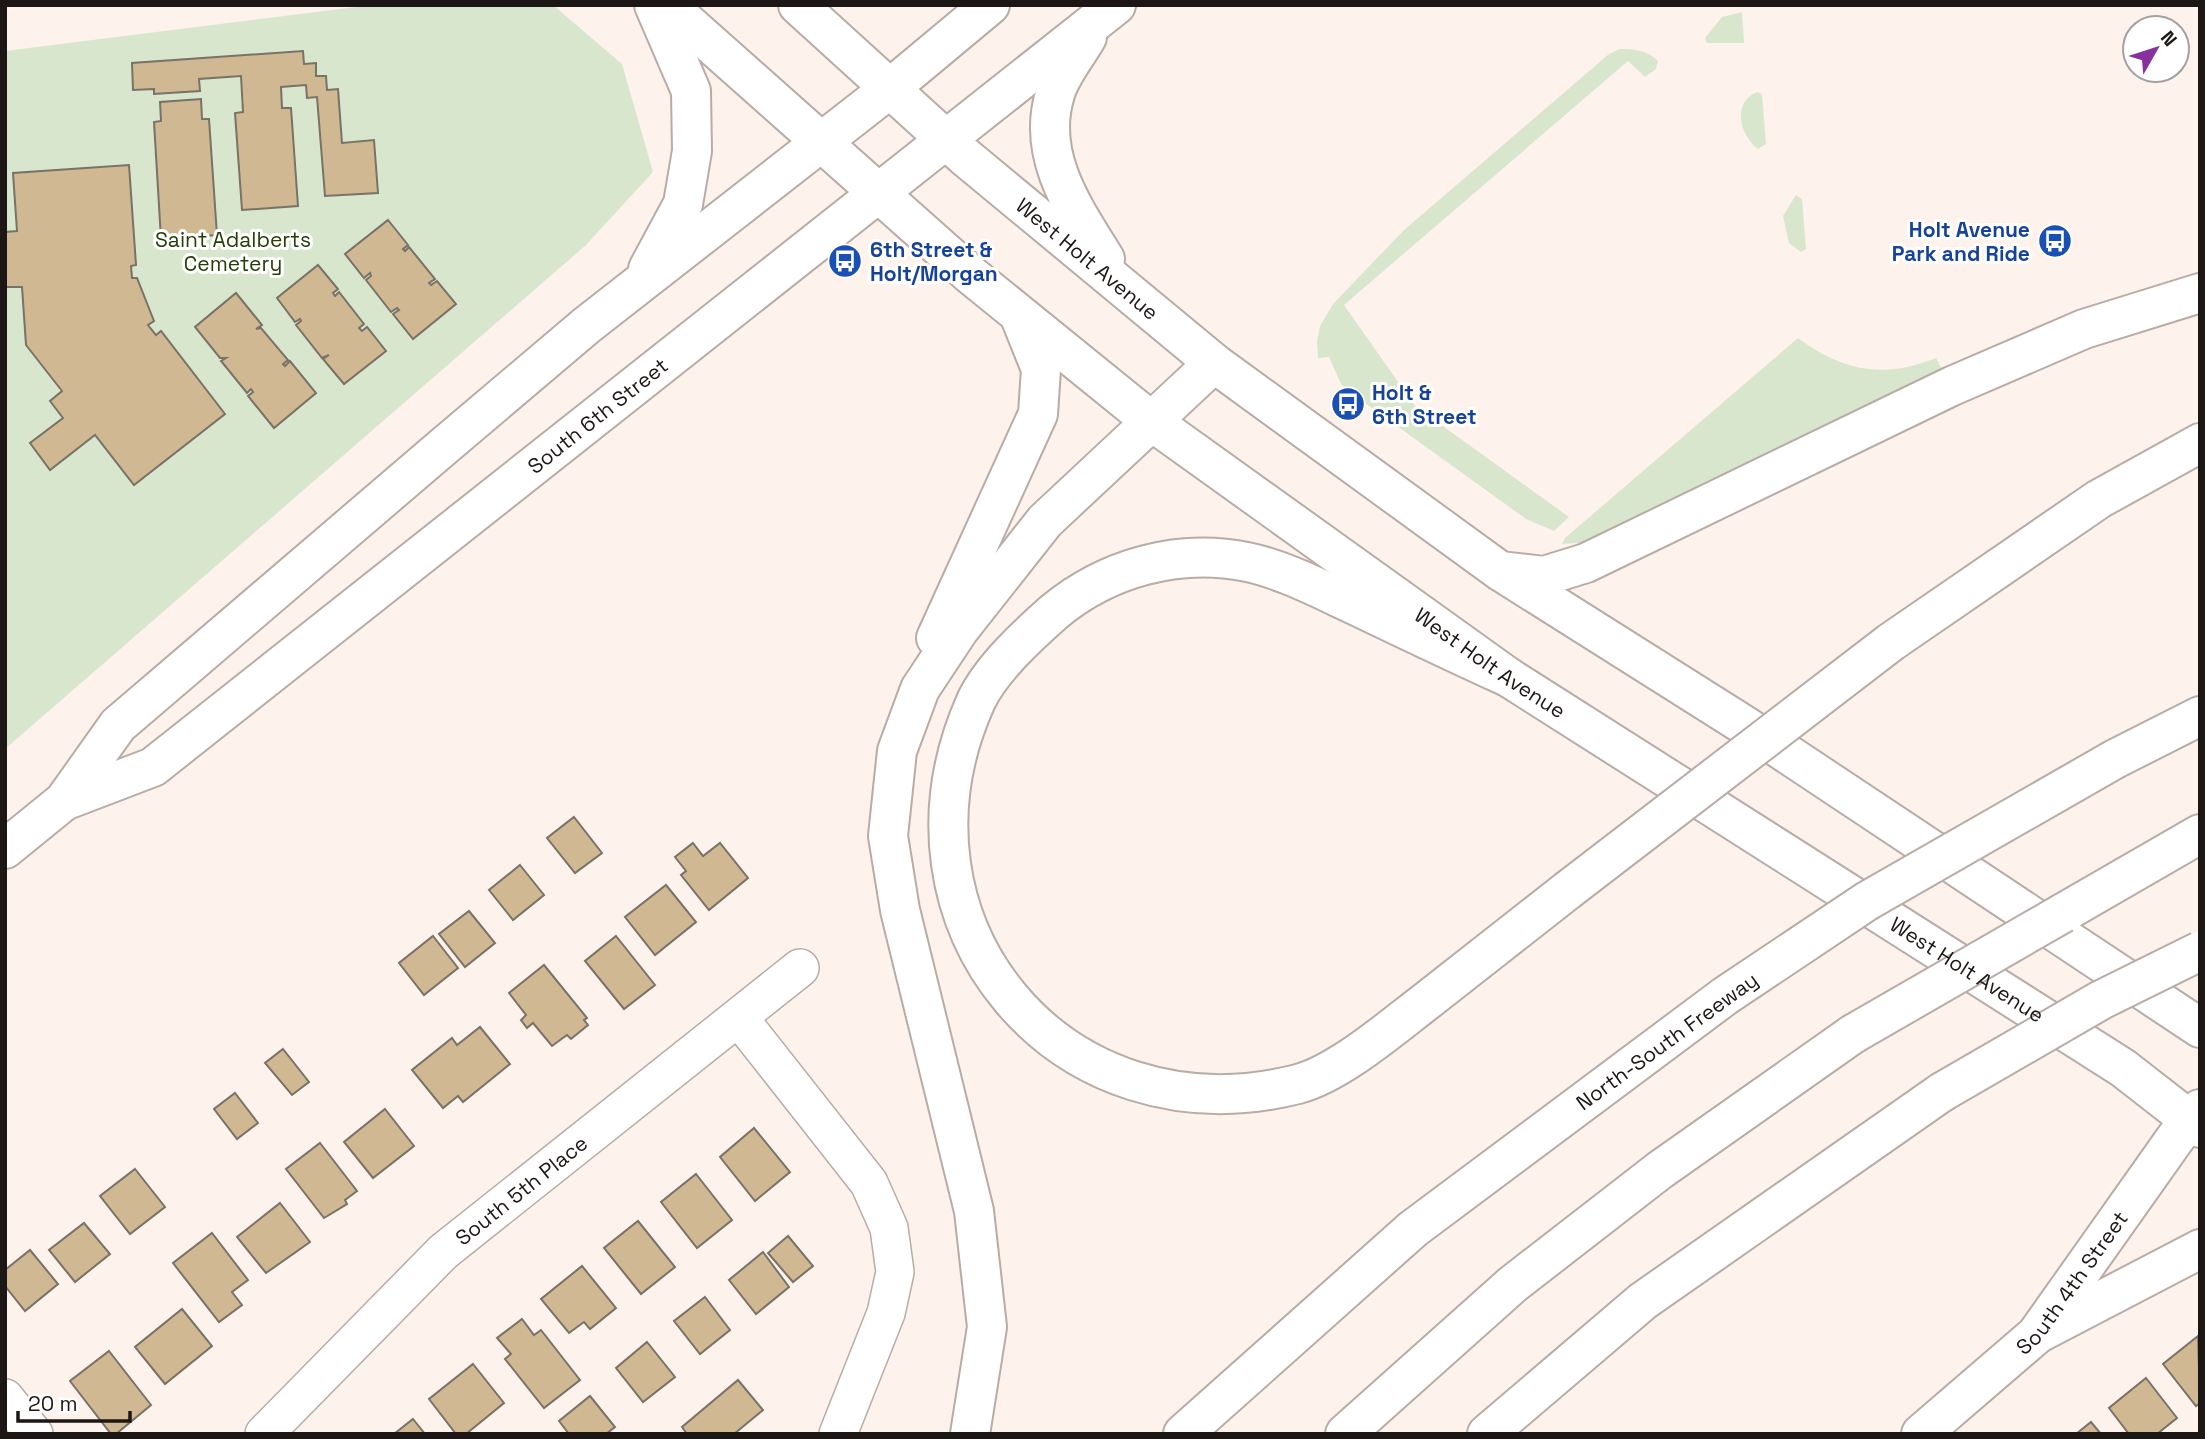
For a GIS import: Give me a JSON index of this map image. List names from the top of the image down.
{
  "streets": {
    "main road": [
      "West Holt Avenue",
      "South 6th Street",
      "North-South Freeway",
      "South 4th Street"
    ],
    "street": ["South 5th Place"]
  },
  "crossings": [
    ["West Holt Avenue", "South 6th Street"],
    ["West Holt Avenue", "South 4th Street"]
  ],
  "parks": ["Saint Adalberts Cemetery"],
  "places": {
    "bus stop": ["Holt Avenue Park and Ride", "6th Street & Holt/Morgan", "Holt & 6th Street"]
  },
  "scale_bar": "20 m",
  "north": "top right"
}
